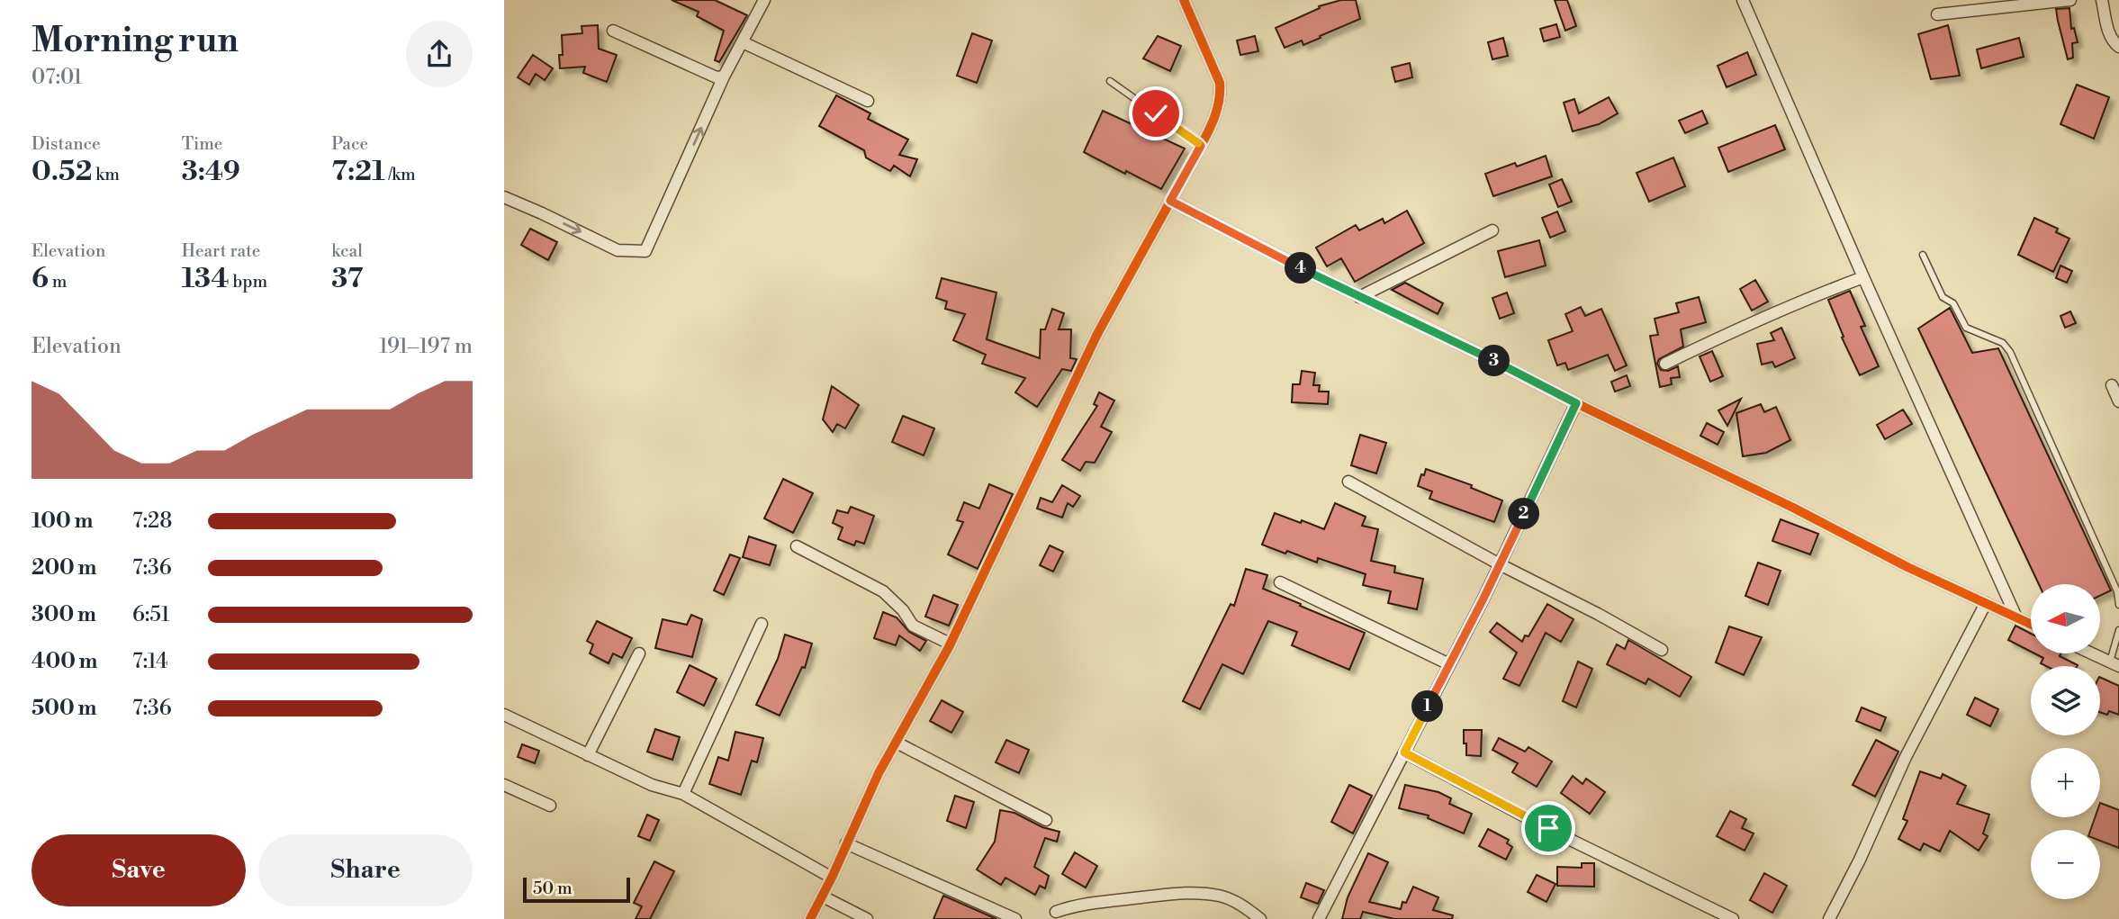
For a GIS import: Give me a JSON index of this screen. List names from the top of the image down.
{
  "scale_bar": "50 m",
  "north": "left",
  "page": {
    "heading": ["Morning run", "07:01"],
    "stats": [
      ["Distance", "0.52 km"],
      ["Time", "3:49"],
      ["Pace", "7:21 /km"],
      ["Elevation", "6 m"],
      ["Heart rate", "134 bpm"],
      ["kcal", "37"]
    ],
    "pins": [
      "4",
      "3",
      "2",
      "1"
    ],
    "chart": ["Elevation", "191–197 m"],
    "list": [
      {
        "name": "100 m",
        "note": "7:28"
      },
      {
        "name": "200 m",
        "note": "7:36"
      },
      {
        "name": "300 m",
        "note": "6:51"
      },
      {
        "name": "400 m",
        "note": "7:14"
      },
      {
        "name": "500 m",
        "note": "7:36"
      }
    ],
    "map_buttons": ["+", "−"],
    "buttons": ["Save", "Share"],
    "scale": "50 m"
  }
}
